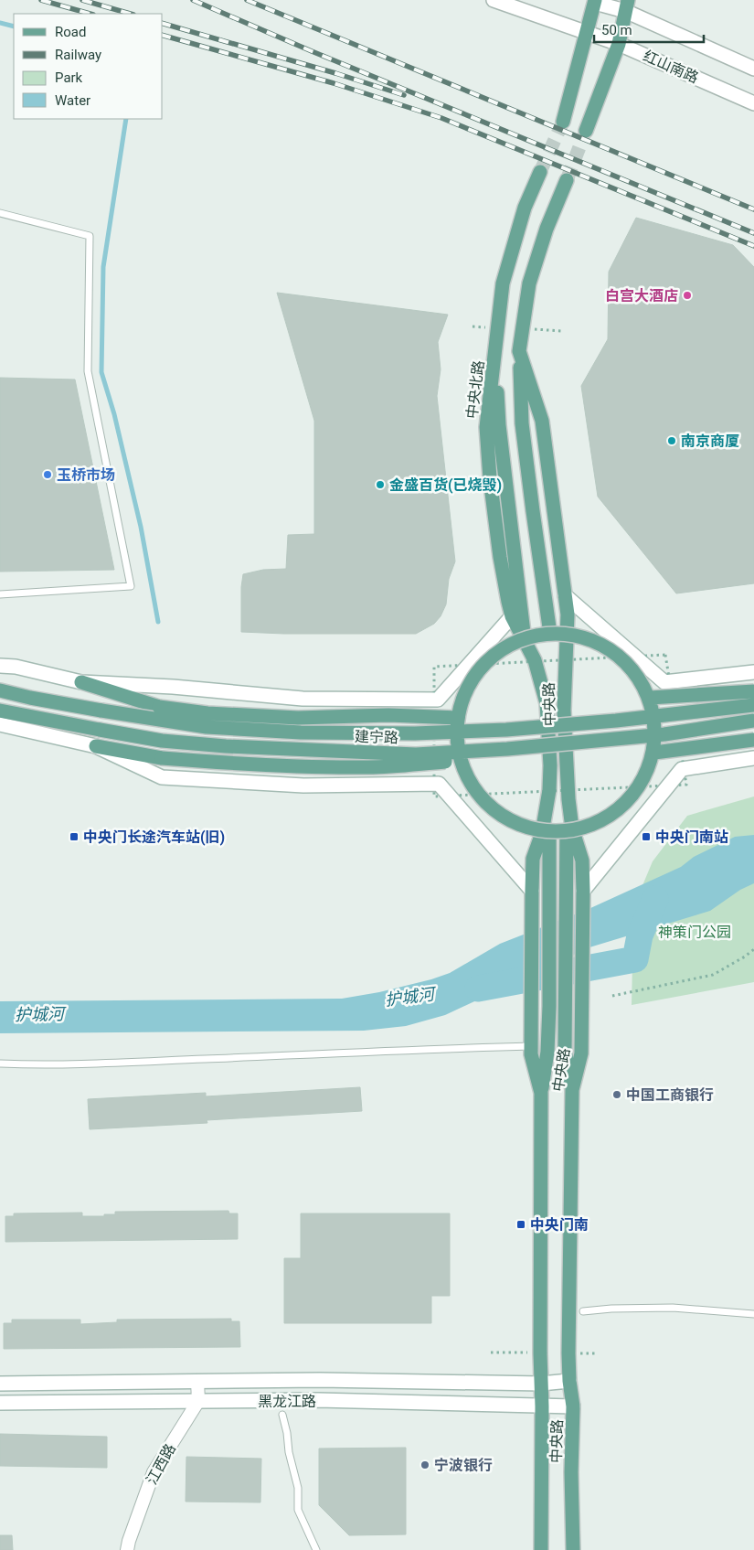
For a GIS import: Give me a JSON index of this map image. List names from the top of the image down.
{
  "streets": {
    "main road": [
      "红山南路",
      "中央北路",
      "中央路",
      "建宁路",
      "黑龙江路"
    ],
    "street": ["江西路"]
  },
  "crossings": [
    ["中央北路", "中央路"],
    ["中央路", "黑龙江路"],
    ["黑龙江路", "江西路"]
  ],
  "water": ["护城河"],
  "parks": ["神策门公园"],
  "places": {
    "other": [
      "白宫大酒店",
      "南京商厦",
      "玉桥市场",
      "金盛百货(已烧毁)",
      "中国工商银行",
      "宁波银行"
    ],
    "transit": ["中央门长途汽车站(旧)", "中央门南站", "中央门南"]
  },
  "legend": [
    "Road",
    "Railway",
    "Park",
    "Water"
  ],
  "scale_bar": "50 m"
}
